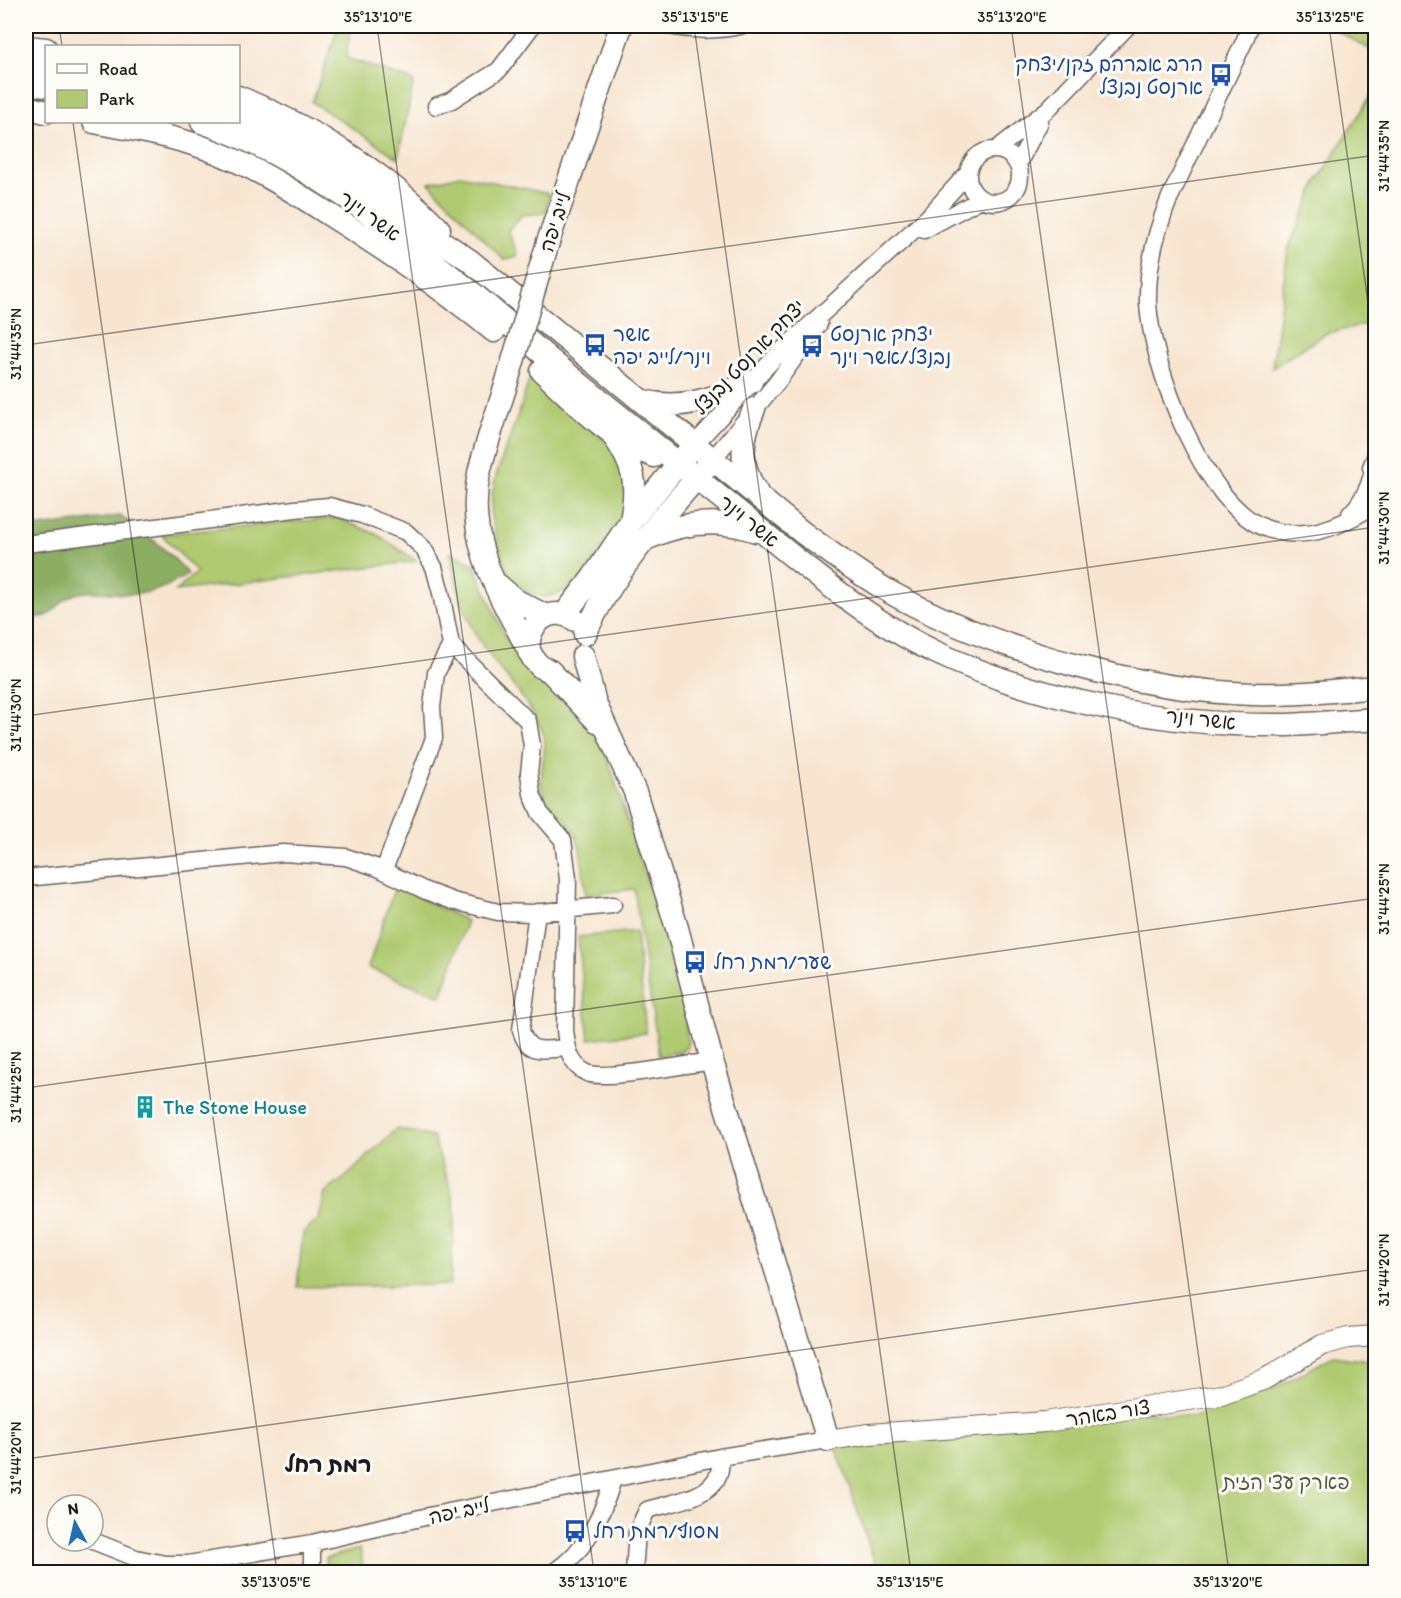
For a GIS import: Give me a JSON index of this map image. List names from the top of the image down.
{
  "streets": {
    "main road": ["אשר וינר", "לייב יפה"],
    "street": ["יצחק ארנסט נבנצל", "צור באהר"]
  },
  "crossings": [
    ["אשר וינר", "יצחק ארנסט נבנצל"],
    ["לייב יפה", "צור באהר"]
  ],
  "districts": ["רמת רחל"],
  "parks": ["פארק עצי הזית"],
  "places": {
    "bus stop": [
      "הרב אברהם זקן/יצחק ארנסט נבנצל",
      "אשר וינר/לייב יפה",
      "יצחק ארנסט נבנצל/אשר וינר",
      "שער/רמת רחל",
      "מסוף/רמת רחל"
    ],
    "building": ["The Stone House"]
  },
  "legend": ["Road", "Park"],
  "north": "top",
  "coordinates": [
    "35°13'10\"E",
    "35°13'15\"E",
    "35°13'20\"E",
    "35°13'25\"E",
    "31°44'35\"N",
    "31°44'30\"N",
    "31°44'25\"N",
    "31°44'20\"N",
    "35°13'05\"E"
  ]
}
